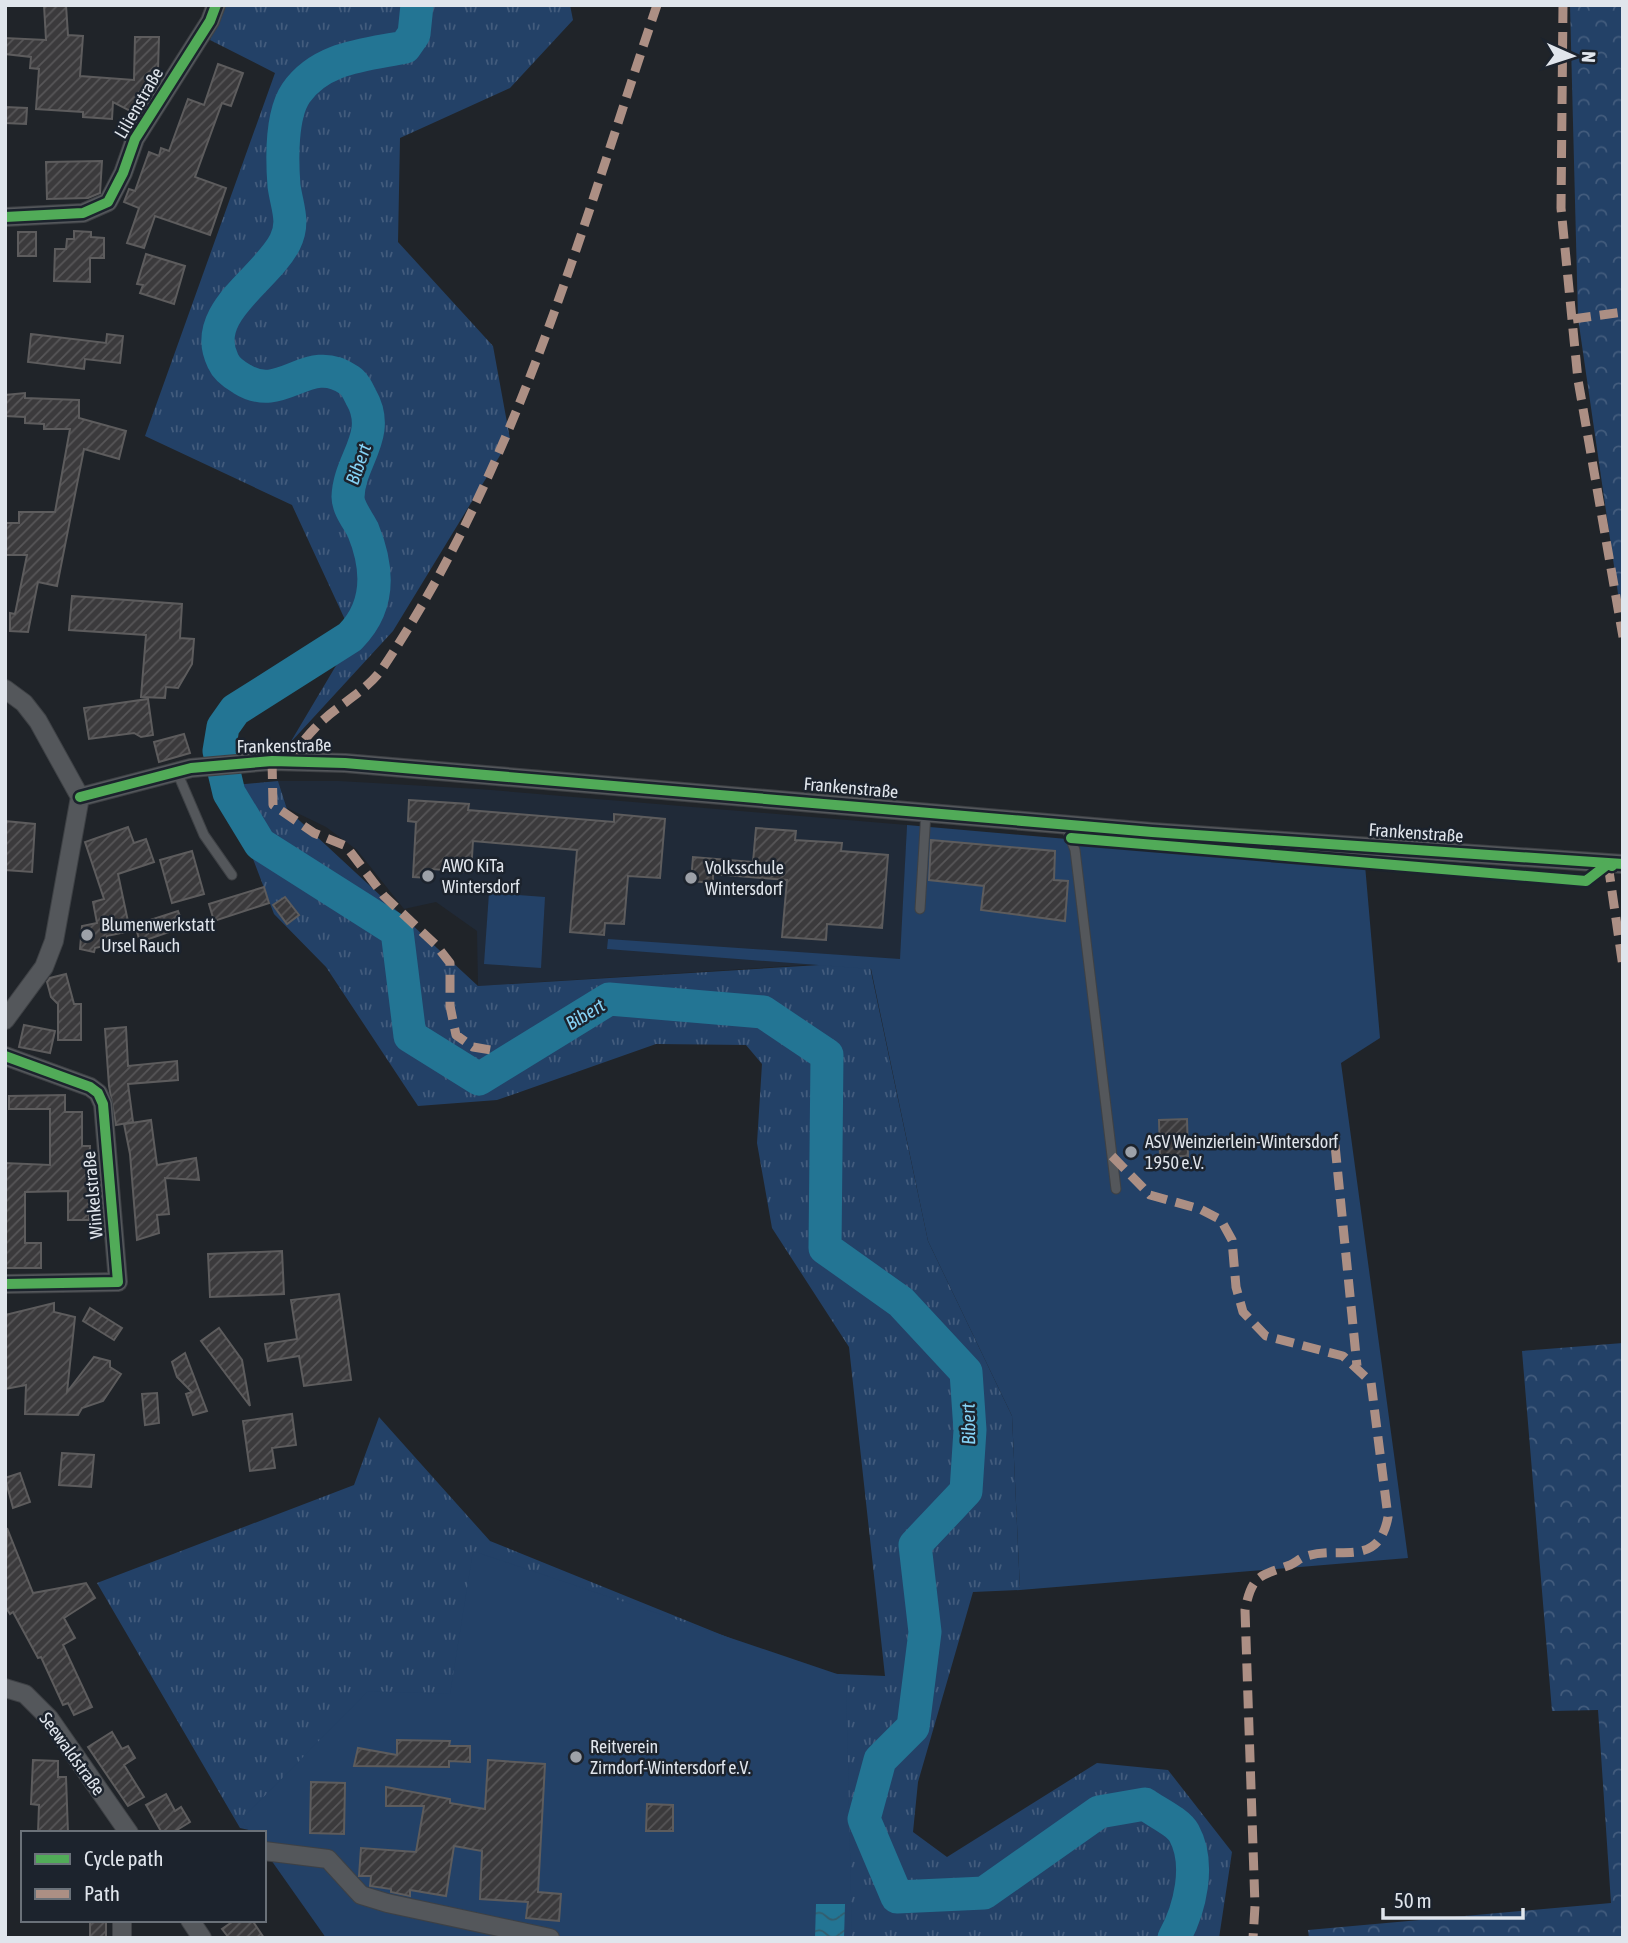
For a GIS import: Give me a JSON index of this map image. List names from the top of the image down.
{
  "streets": {
    "street": [
      "Lilienstraße",
      "Frankenstraße",
      "Winkelstraße",
      "Seewaldstraße"
    ]
  },
  "water": ["Bibert"],
  "places": [
    "AWO KiTa Wintersdorf",
    "Volksschule Wintersdorf",
    "Blumenwerkstatt Ursel Rauch",
    "ASV Weinzierlein-Wintersdorf 1950 e.V.",
    "Reitverein Zirndorf-Wintersdorf e.V."
  ],
  "legend": ["Cycle path", "Path"],
  "scale_bar": "50 m",
  "north": "right"
}
